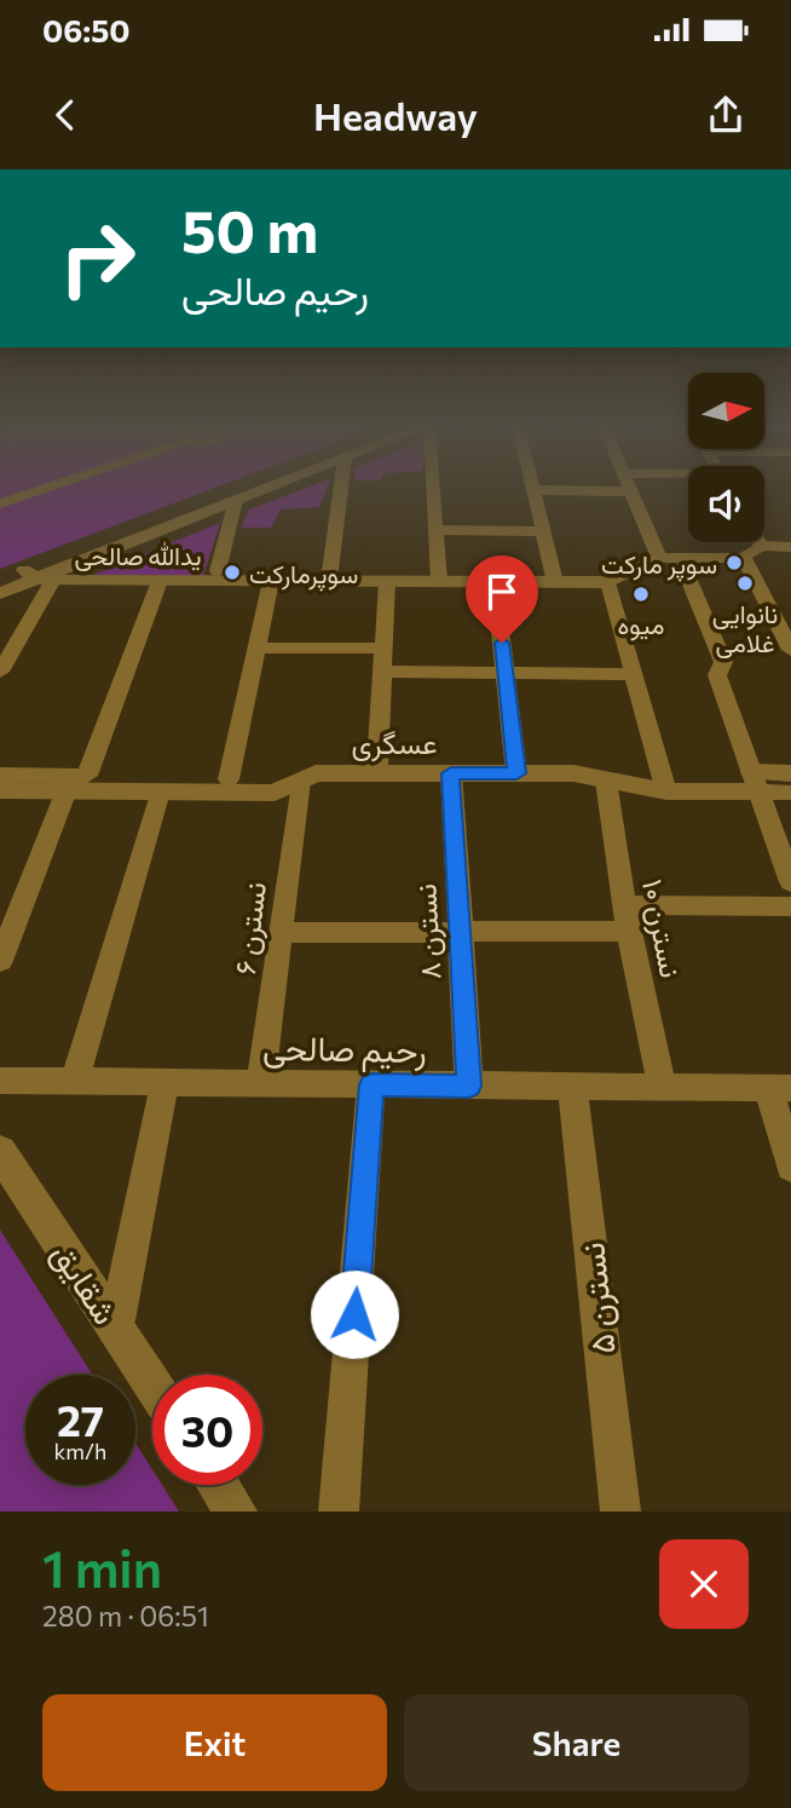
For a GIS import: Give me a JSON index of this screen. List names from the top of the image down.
{
  "streets": {
    "street": [
      "یدالله صالحی",
      "عسگری",
      "نسترن ۶",
      "نسترن ۱۰",
      "نسترن ۸",
      "رحیم صالحی",
      "شقایق",
      "نسترن ۵"
    ]
  },
  "crossings": [
    ["عسگری", "نسترن ۶"],
    ["عسگری", "نسترن ۱۰"],
    ["عسگری", "نسترن ۸"],
    ["نسترن ۶", "رحیم صالحی"],
    ["نسترن ۱۰", "رحیم صالحی"],
    ["نسترن ۸", "رحیم صالحی"],
    ["رحیم صالحی", "نسترن ۵"]
  ],
  "places": [
    "سوپر مارکت",
    "سوپرمارکت",
    "نانوایی غلامی",
    "میوه"
  ],
  "north": "right",
  "page": {
    "status": "06:50",
    "header": "Headway",
    "turn": ["50 m", "رحیم صالحی"],
    "speed": "27 km/h",
    "limit": "30",
    "heading": ["1 min", "280 m · 06:51"],
    "buttons": ["Exit", "Share"]
  }
}
